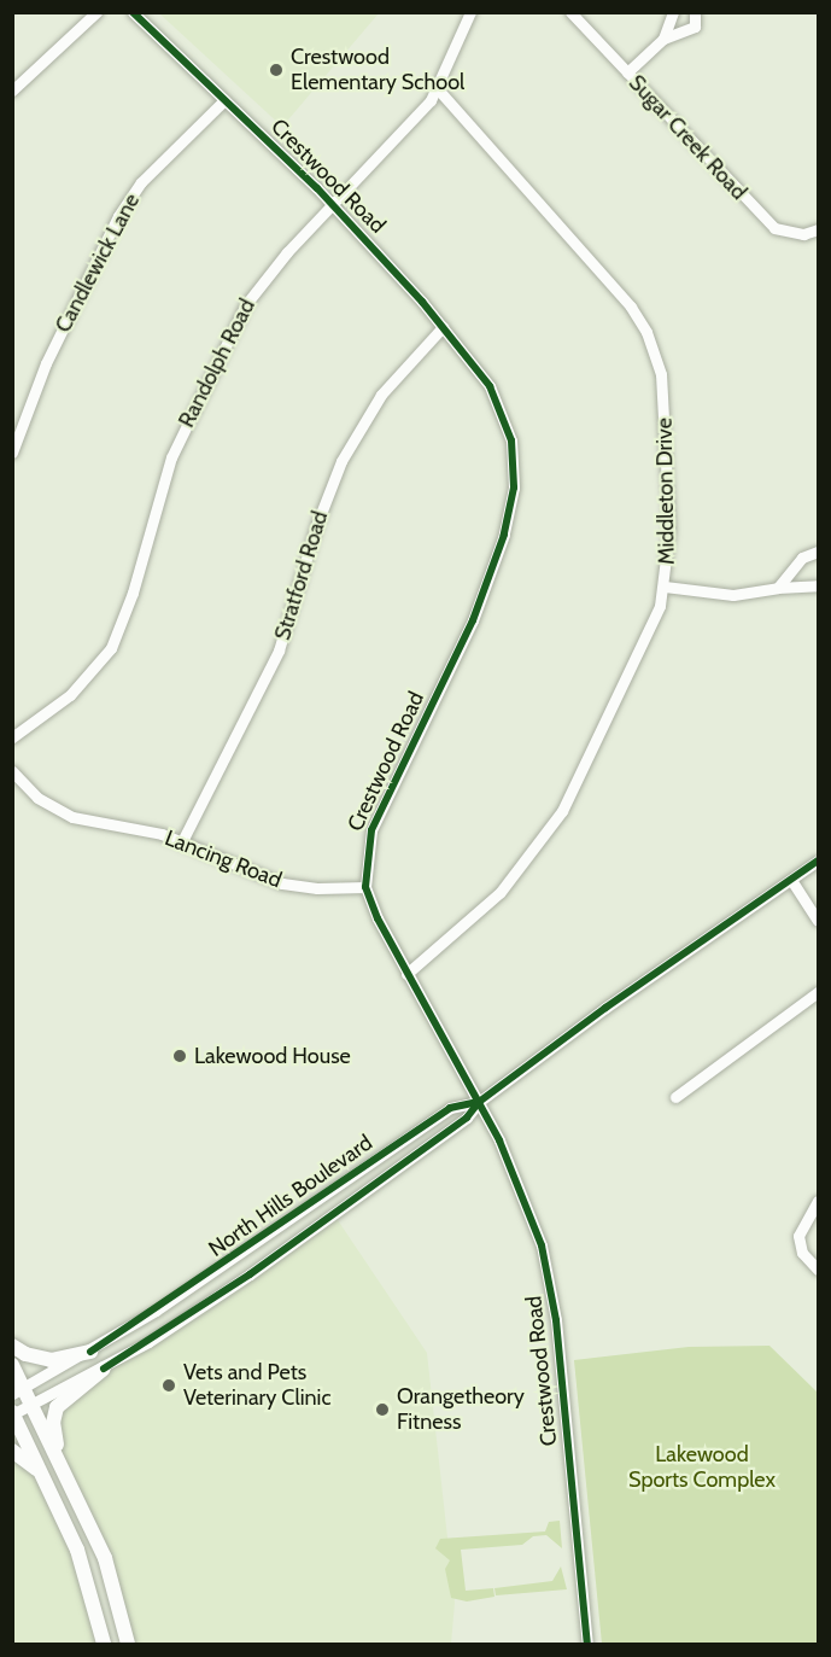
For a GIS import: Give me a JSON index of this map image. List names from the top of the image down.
{
  "streets": {
    "street": [
      "Sugar Creek Road",
      "Crestwood Road",
      "Candlewick Lane",
      "Randolph Road",
      "Middleton Drive",
      "Stratford Road",
      "Lancing Road",
      "North Hills Boulevard"
    ]
  },
  "crossings": [
    ["Crestwood Road", "Candlewick Lane"],
    ["Crestwood Road", "Randolph Road"],
    ["Crestwood Road", "Middleton Drive"],
    ["Crestwood Road", "Stratford Road"],
    ["Crestwood Road", "Lancing Road"],
    ["Crestwood Road", "North Hills Boulevard"],
    ["Randolph Road", "Middleton Drive"],
    ["Stratford Road", "Lancing Road"]
  ],
  "parks": ["Lakewood Sports Complex"],
  "places": [
    "Crestwood Elementary School",
    "Lakewood House",
    "Vets and Pets Veterinary Clinic",
    "Orangetheory Fitness"
  ]
}
